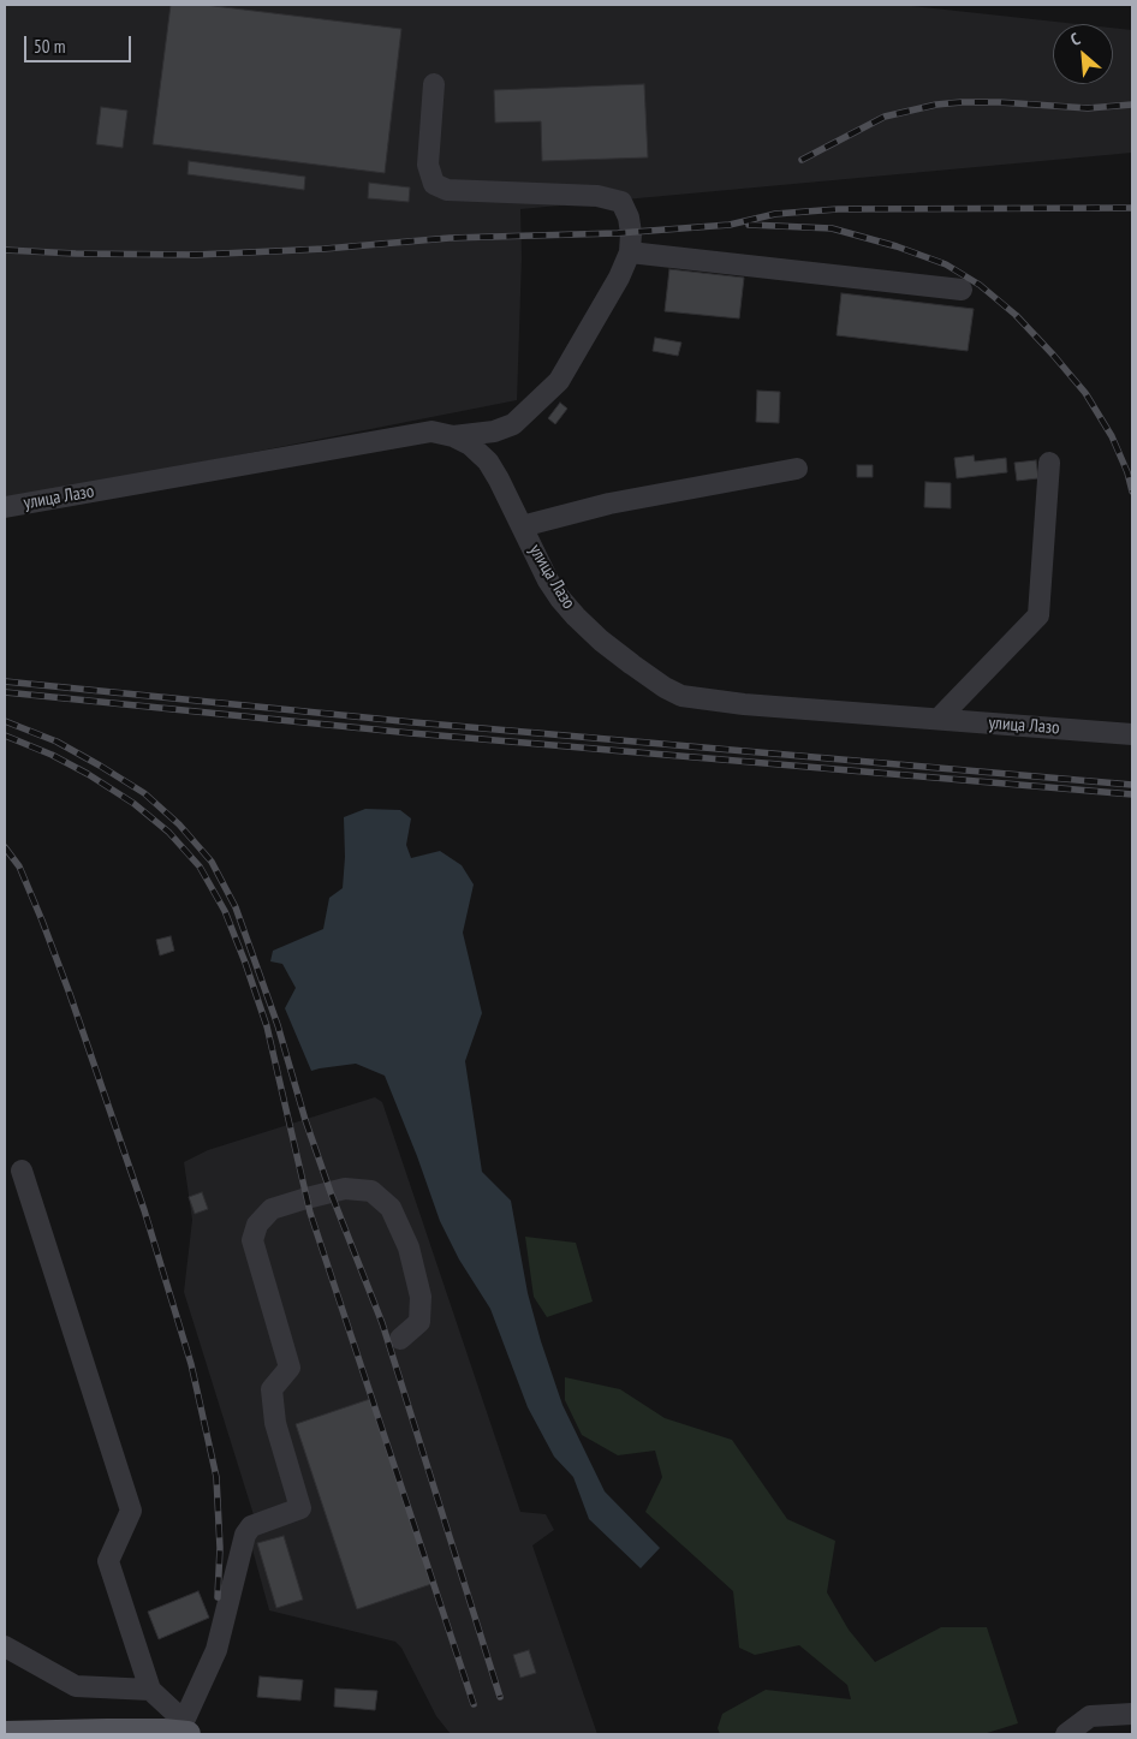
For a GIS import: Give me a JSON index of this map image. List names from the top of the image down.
{
  "streets": {
    "street": ["улица Лазо"]
  },
  "scale_bar": "50 m",
  "north": "top left"
}
